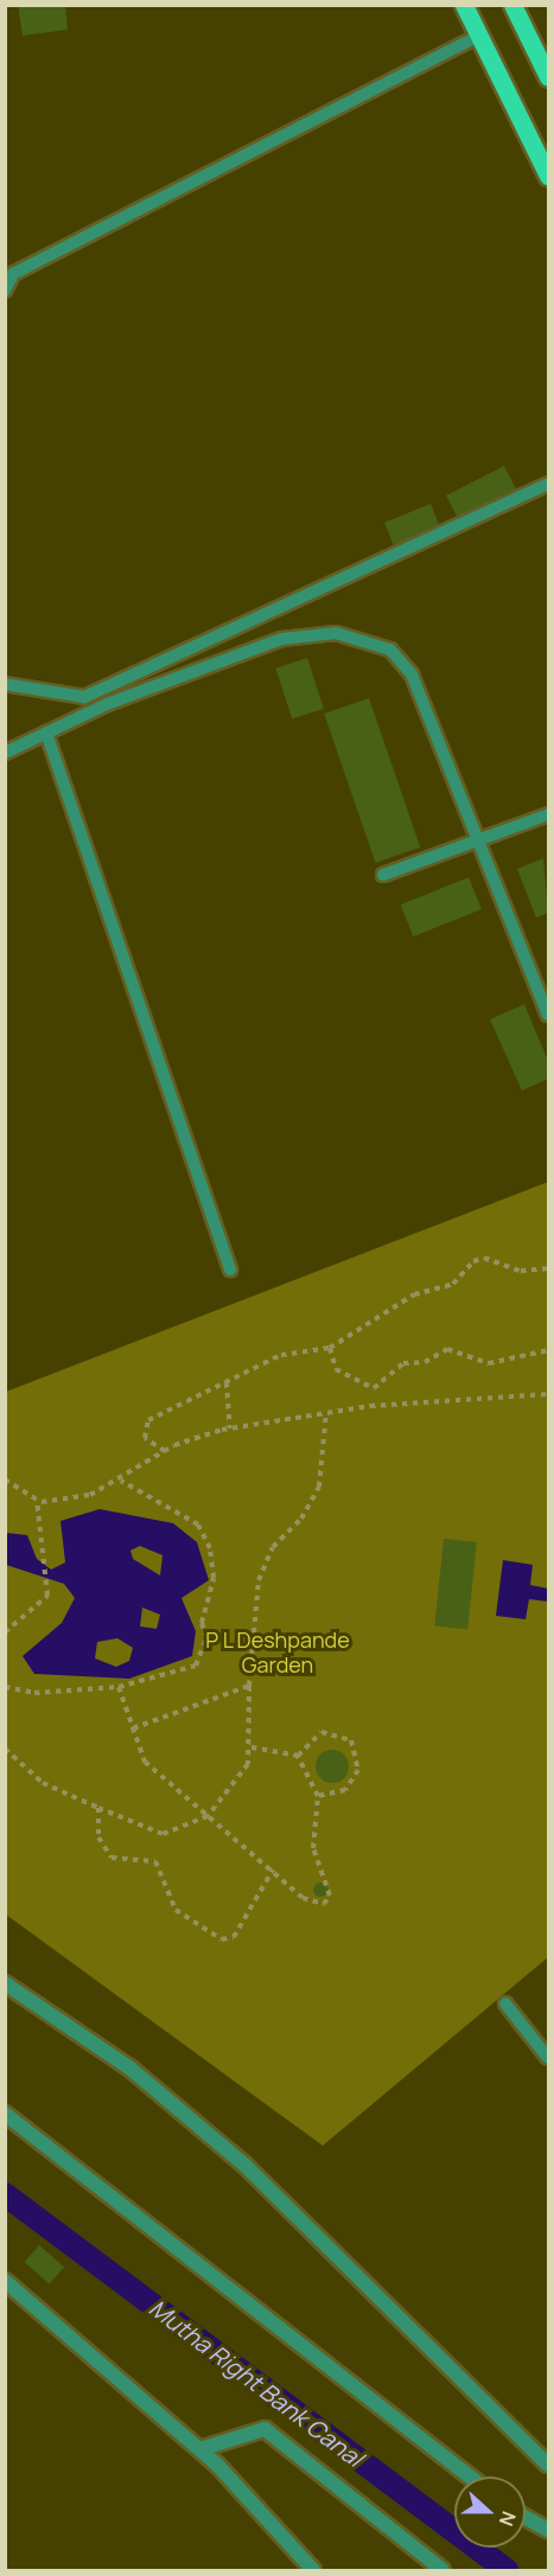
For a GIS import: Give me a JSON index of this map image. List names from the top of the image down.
{
  "water": ["Mutha Right Bank Canal"],
  "parks": ["P L Deshpande Garden"],
  "north": "right"
}
